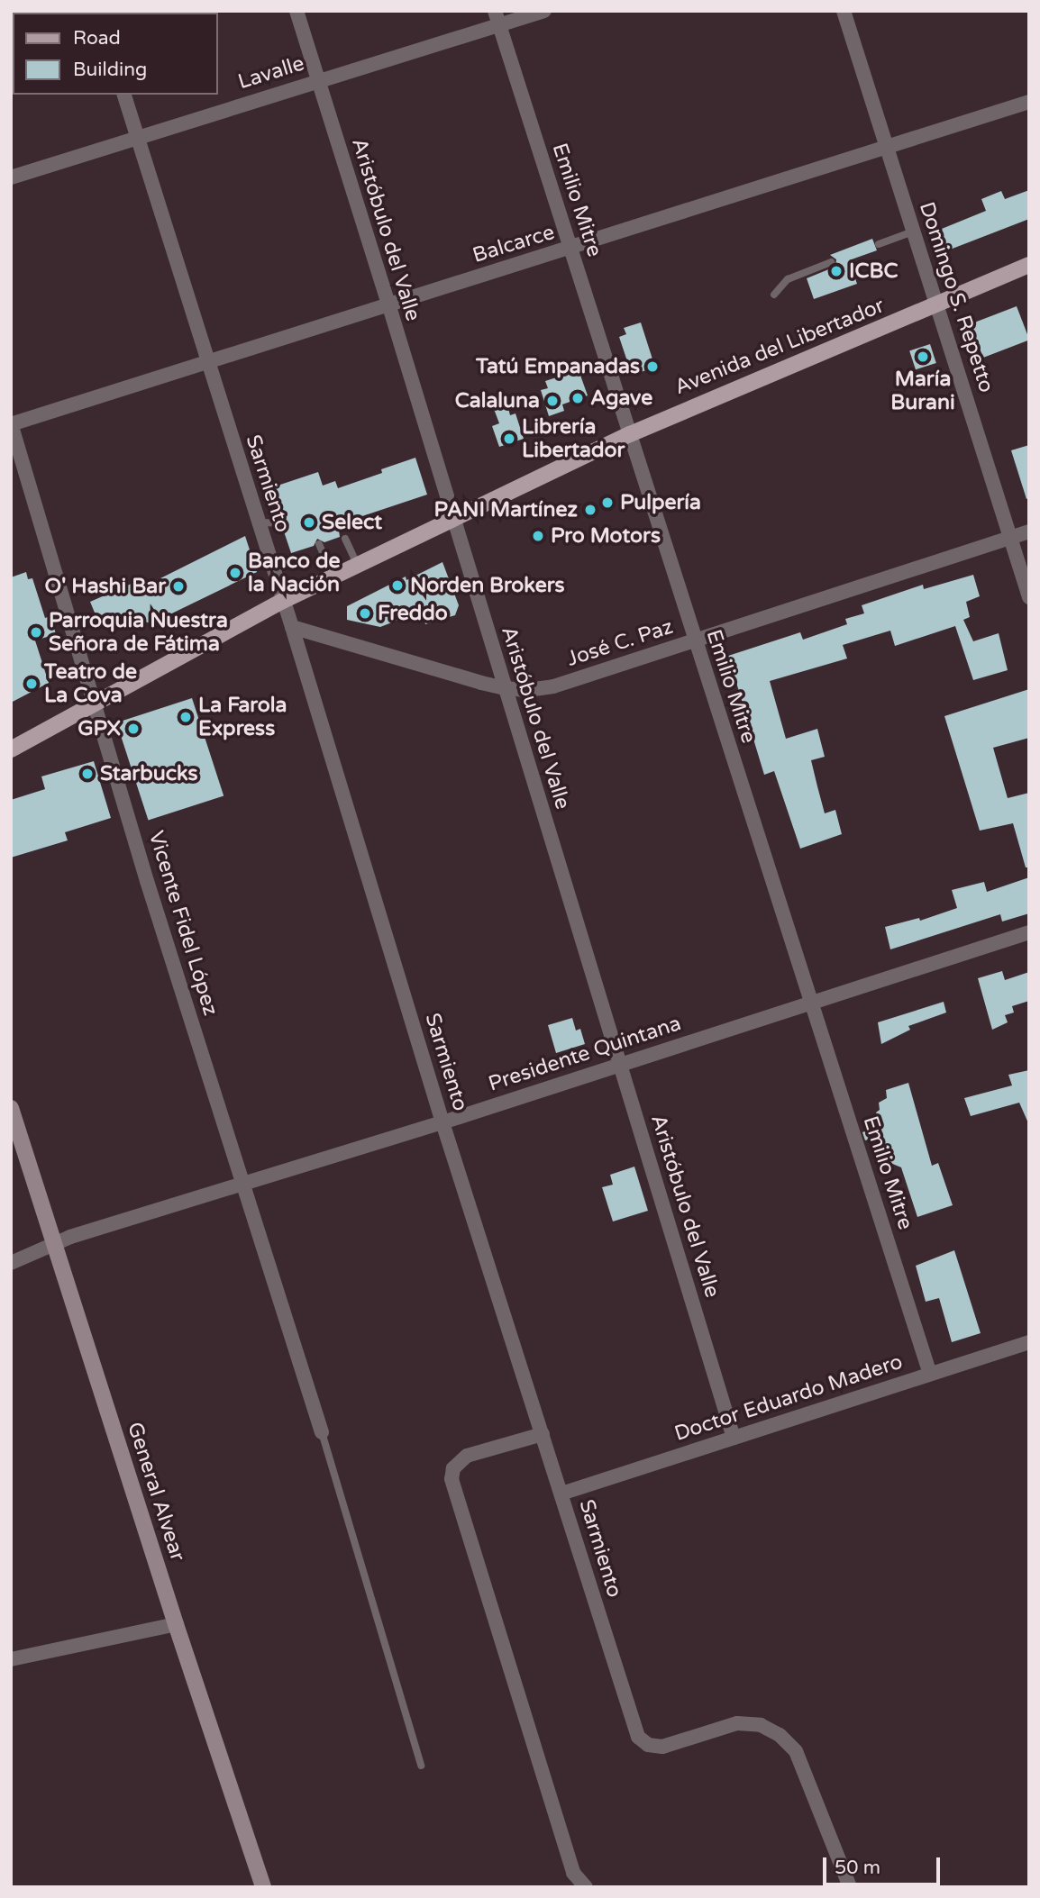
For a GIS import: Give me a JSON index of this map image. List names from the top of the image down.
{
  "streets": {
    "main road": ["Avenida del Libertador"],
    "street": [
      "Lavalle",
      "Emilio Mitre",
      "Aristóbulo del Valle",
      "Balcarce",
      "Domingo S. Repetto",
      "Sarmiento",
      "José C. Paz",
      "Vicente Fidel López",
      "Presidente Quintana",
      "Doctor Eduardo Madero",
      "General Alvear"
    ]
  },
  "crossings": [
    ["Lavalle", "Emilio Mitre"],
    ["Lavalle", "Aristóbulo del Valle"],
    ["Lavalle", "Sarmiento"],
    ["Emilio Mitre", "Balcarce"],
    ["Emilio Mitre", "Avenida del Libertador"],
    ["Emilio Mitre", "José C. Paz"],
    ["Emilio Mitre", "Presidente Quintana"],
    ["Emilio Mitre", "Doctor Eduardo Madero"],
    ["Aristóbulo del Valle", "Balcarce"],
    ["Aristóbulo del Valle", "Avenida del Libertador"],
    ["Aristóbulo del Valle", "José C. Paz"],
    ["Aristóbulo del Valle", "Presidente Quintana"],
    ["Aristóbulo del Valle", "Doctor Eduardo Madero"],
    ["Balcarce", "Domingo S. Repetto"],
    ["Balcarce", "Sarmiento"],
    ["Balcarce", "Vicente Fidel López"],
    ["Domingo S. Repetto", "Avenida del Libertador"],
    ["Domingo S. Repetto", "José C. Paz"],
    ["Avenida del Libertador", "Sarmiento"],
    ["Avenida del Libertador", "Vicente Fidel López"],
    ["Sarmiento", "José C. Paz"],
    ["Sarmiento", "Presidente Quintana"],
    ["Sarmiento", "Doctor Eduardo Madero"],
    ["Vicente Fidel López", "Presidente Quintana"],
    ["Presidente Quintana", "General Alvear"]
  ],
  "places": [
    "ICBC",
    "María Burani",
    "Tatú Empanadas",
    "Agave",
    "Calaluna",
    "Librería Libertador",
    "Pulpería",
    "PANI Martínez",
    "Select",
    "Pro Motors",
    "Banco de la Nación",
    "Norden Brokers",
    "O' Hashi Bar",
    "Freddo",
    "Parroquia Nuestra Señora de Fátima",
    "Teatro de La Cova",
    "La Farola Express",
    "GPX",
    "Starbucks"
  ],
  "legend": ["Road", "Building"],
  "scale_bar": "50 m"
}
